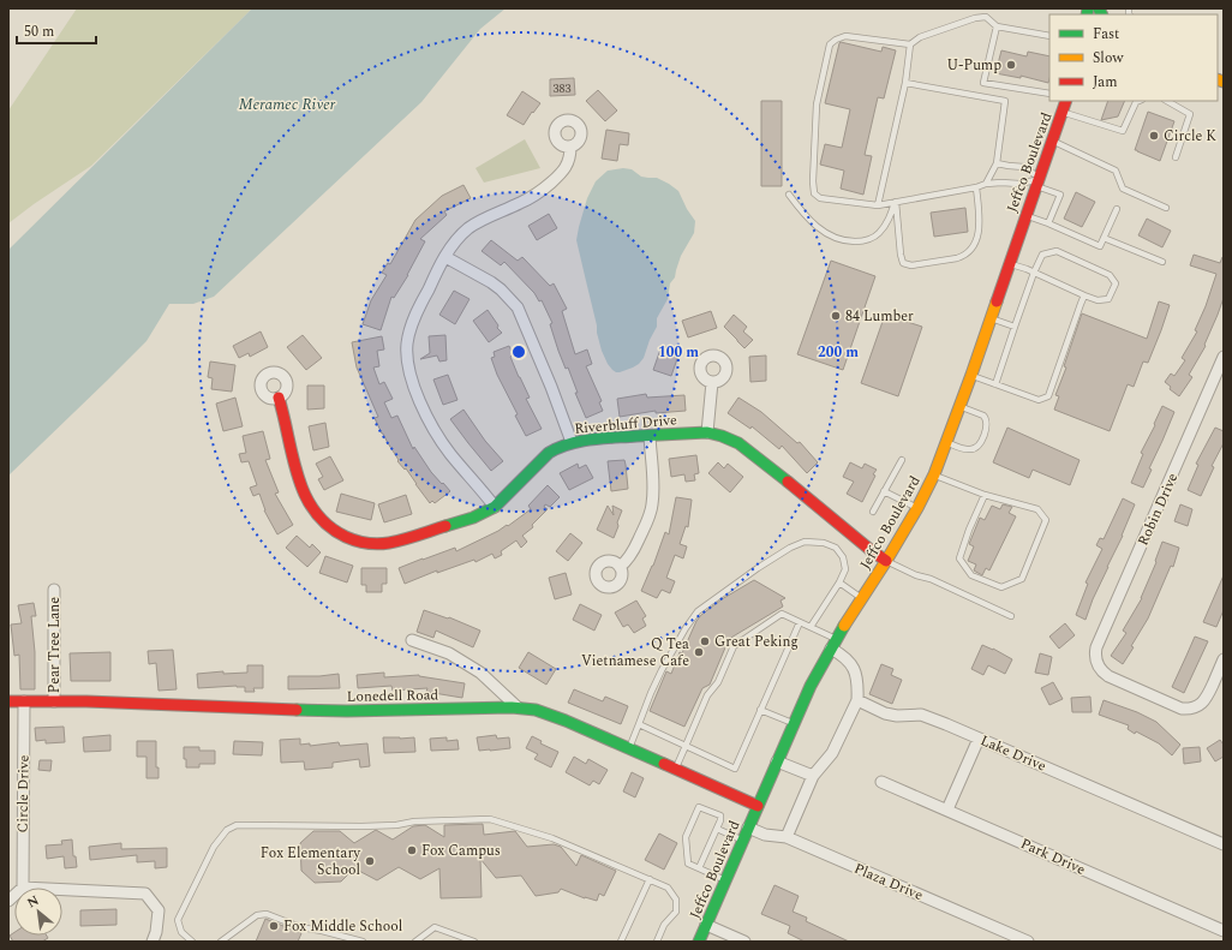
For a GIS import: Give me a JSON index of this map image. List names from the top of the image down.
{
  "streets": {
    "street": [
      "Jeffco Boulevard",
      "Riverbluff Drive",
      "Robin Drive",
      "Pear Tree Lane",
      "Lonedell Road",
      "Lake Drive",
      "Circle Drive",
      "Park Drive",
      "Plaza Drive"
    ]
  },
  "crossings": [
    ["Jeffco Boulevard", "Riverbluff Drive"],
    ["Jeffco Boulevard", "Lonedell Road"],
    ["Jeffco Boulevard", "Plaza Drive"],
    ["Pear Tree Lane", "Lonedell Road"],
    ["Lonedell Road", "Circle Drive"]
  ],
  "water": ["Meramec River"],
  "places": [
    "U-Pump",
    "Circle K",
    "84 Lumber",
    "Great Peking",
    "Q Tea Vietnamese Cafe",
    "Fox Campus",
    "Fox Elementary School",
    "Fox Middle School"
  ],
  "house_numbers": ["383"],
  "legend": ["Fast", "Slow", "Jam"],
  "scale_bar": "50 m",
  "north": "top left",
  "rings": ["100 m", "200 m"]
}
